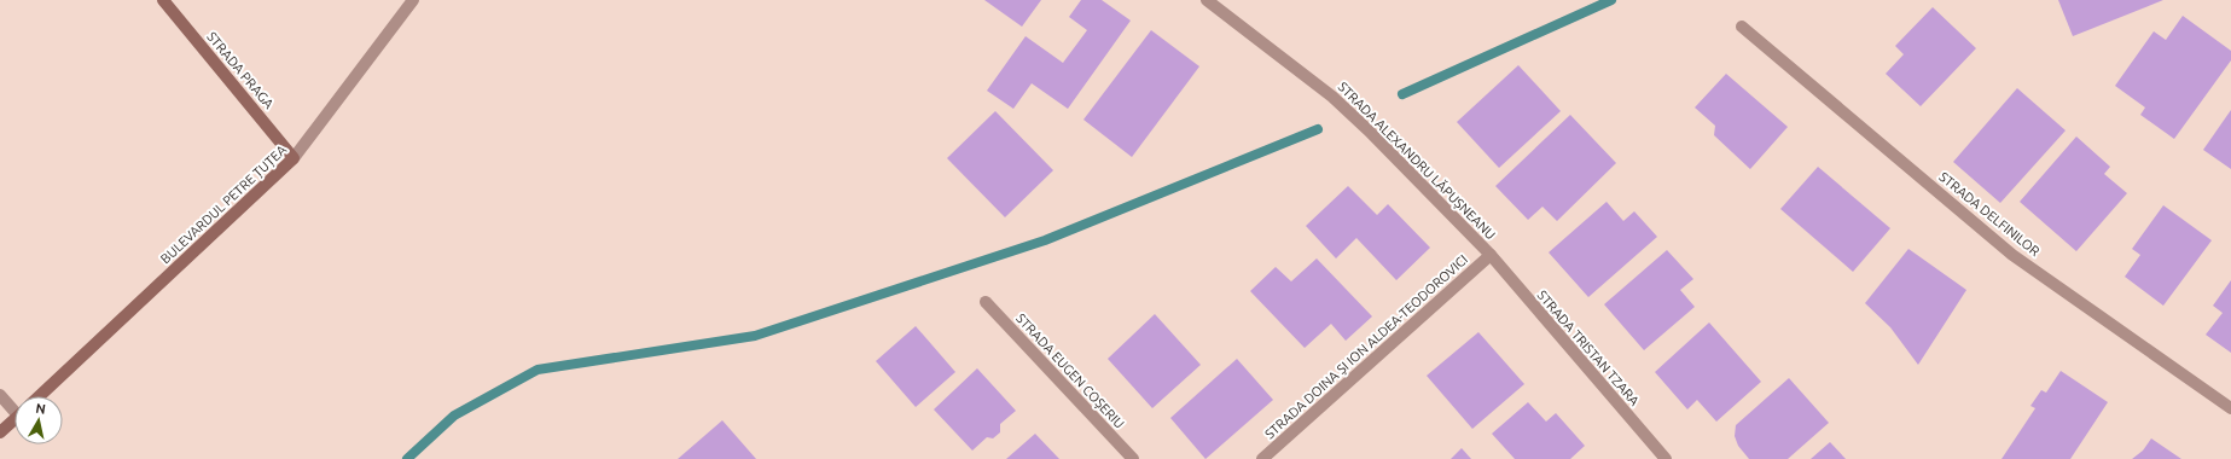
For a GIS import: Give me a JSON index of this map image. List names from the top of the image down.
{
  "streets": {
    "street": [
      "STRADA PRAGA",
      "STRADA ALEXANDRU LĂPUȘNEANU",
      "BULEVARDUL PETRE ȚUȚEA",
      "STRADA DELFINILOR",
      "STRADA DOINA ȘI ION ALDEA-TEODOROVICI",
      "STRADA TRISTAN TZARA",
      "STRADA EUGEN COȘERIU"
    ]
  },
  "crossings": [
    ["STRADA PRAGA", "BULEVARDUL PETRE ȚUȚEA"],
    ["STRADA ALEXANDRU LĂPUȘNEANU", "STRADA DOINA ȘI ION ALDEA-TEODOROVICI"],
    ["STRADA ALEXANDRU LĂPUȘNEANU", "STRADA TRISTAN TZARA"],
    ["STRADA DOINA ȘI ION ALDEA-TEODOROVICI", "STRADA TRISTAN TZARA"]
  ],
  "north": "top"
}
